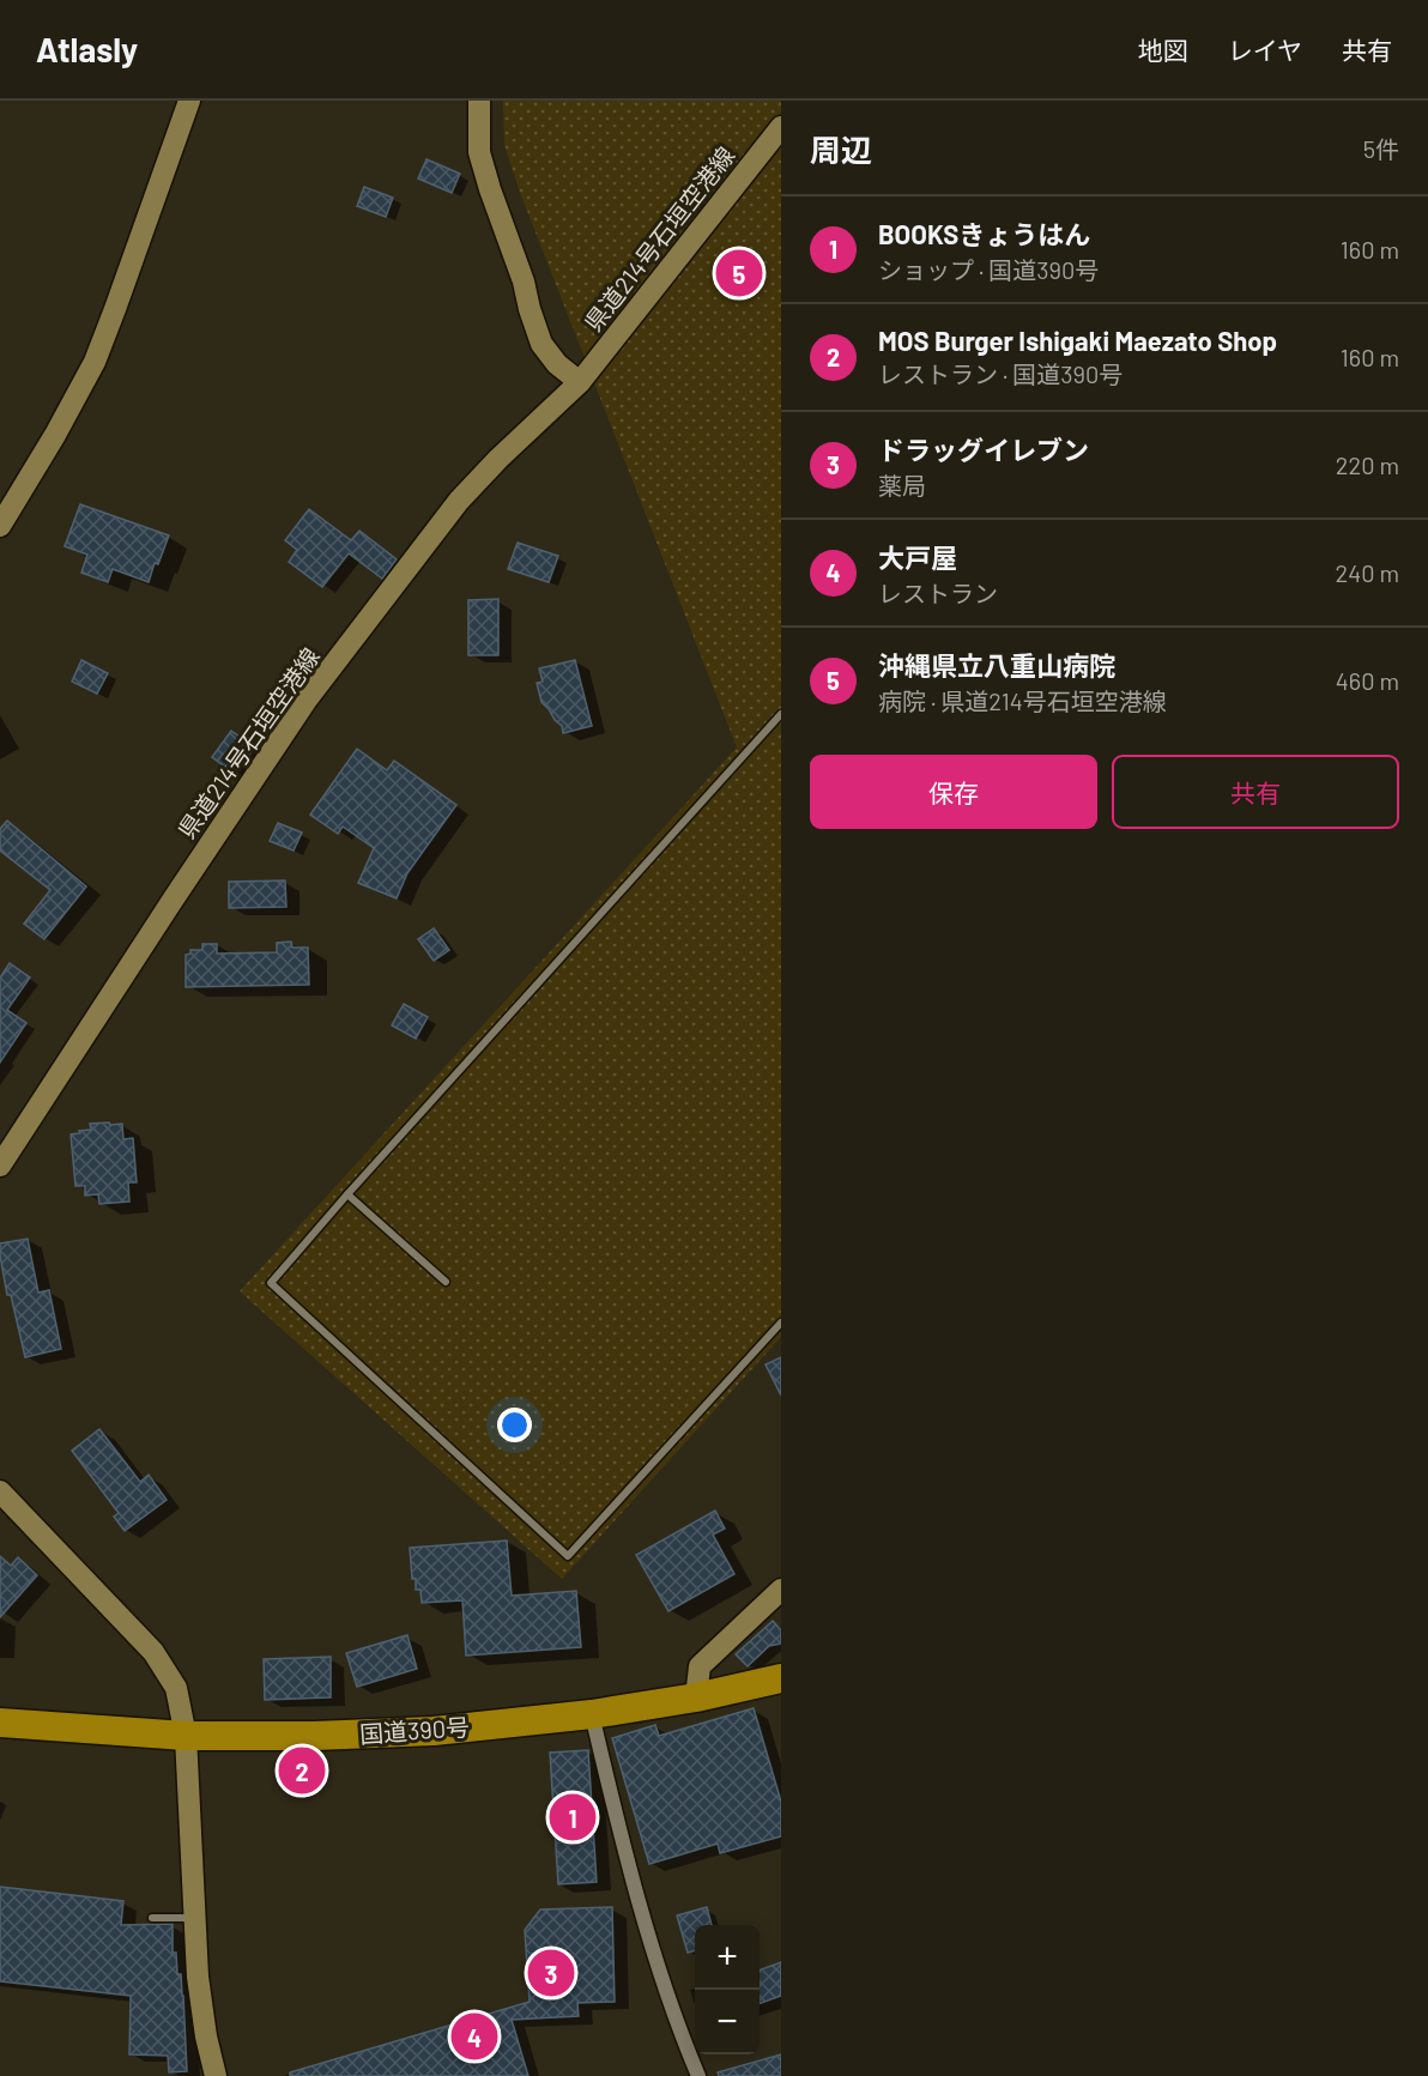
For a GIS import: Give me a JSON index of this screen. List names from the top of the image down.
{
  "streets": {
    "highway": ["国道390号"],
    "main road": ["県道214号石垣空港線"]
  },
  "page": {
    "header": "Atlasly",
    "nav": ["地図", "レイヤ", "共有"],
    "heading": ["周辺", "5件"],
    "list": [
      {
        "mark": "1",
        "name": "BOOKSきょうはん",
        "note": "ショップ · 国道390号",
        "value": "160 m"
      },
      {
        "mark": "2",
        "name": "MOS Burger Ishigaki Maezato Shop",
        "note": "レストラン · 国道390号",
        "value": "160 m"
      },
      {
        "mark": "3",
        "name": "ドラッグイレブン",
        "note": "薬局",
        "value": "220 m"
      },
      {
        "mark": "4",
        "name": "大戸屋",
        "note": "レストラン",
        "value": "240 m"
      },
      {
        "mark": "5",
        "name": "沖縄県立八重山病院",
        "note": "病院 · 県道214号石垣空港線",
        "value": "460 m"
      }
    ],
    "pins": [
      "5",
      "2",
      "1",
      "3",
      "4"
    ],
    "buttons": ["保存", "共有"],
    "map_buttons": ["+", "−"]
  }
}
